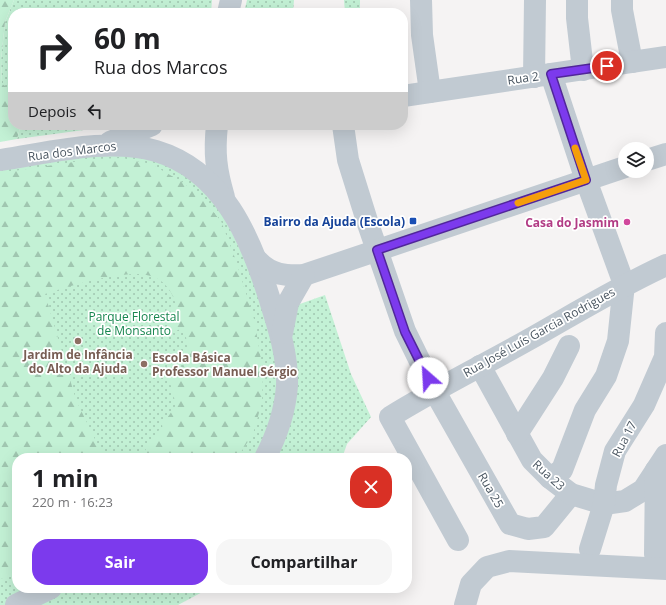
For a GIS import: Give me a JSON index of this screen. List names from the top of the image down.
{
  "streets": {
    "street": [
      "Rua 2",
      "Rua dos Marcos",
      "Rua José Luís Garcia Rodrigues",
      "Rua 17",
      "Rua 23",
      "Rua 25"
    ]
  },
  "crossings": [
    ["Rua dos Marcos", "Rua 25"],
    ["Rua José Luís Garcia Rodrigues", "Rua 23"],
    ["Rua José Luís Garcia Rodrigues", "Rua 25"],
    ["Rua 17", "Rua 23"],
    ["Rua 23", "Rua 25"]
  ],
  "parks": ["Parque Florestal de Monsanto"],
  "places": {
    "transit": ["Bairro da Ajuda (Escola)"],
    "other": ["Casa do Jasmim", "Jardim de Infância do Alto da Ajuda", "Escola Básica Professor Manuel Sérgio"]
  },
  "page": {
    "turn": ["60 m", "Rua dos Marcos"],
    "then": "Depois",
    "heading": ["1 min", "220 m · 16:23"],
    "buttons": ["Sair", "Compartilhar"]
  }
}
